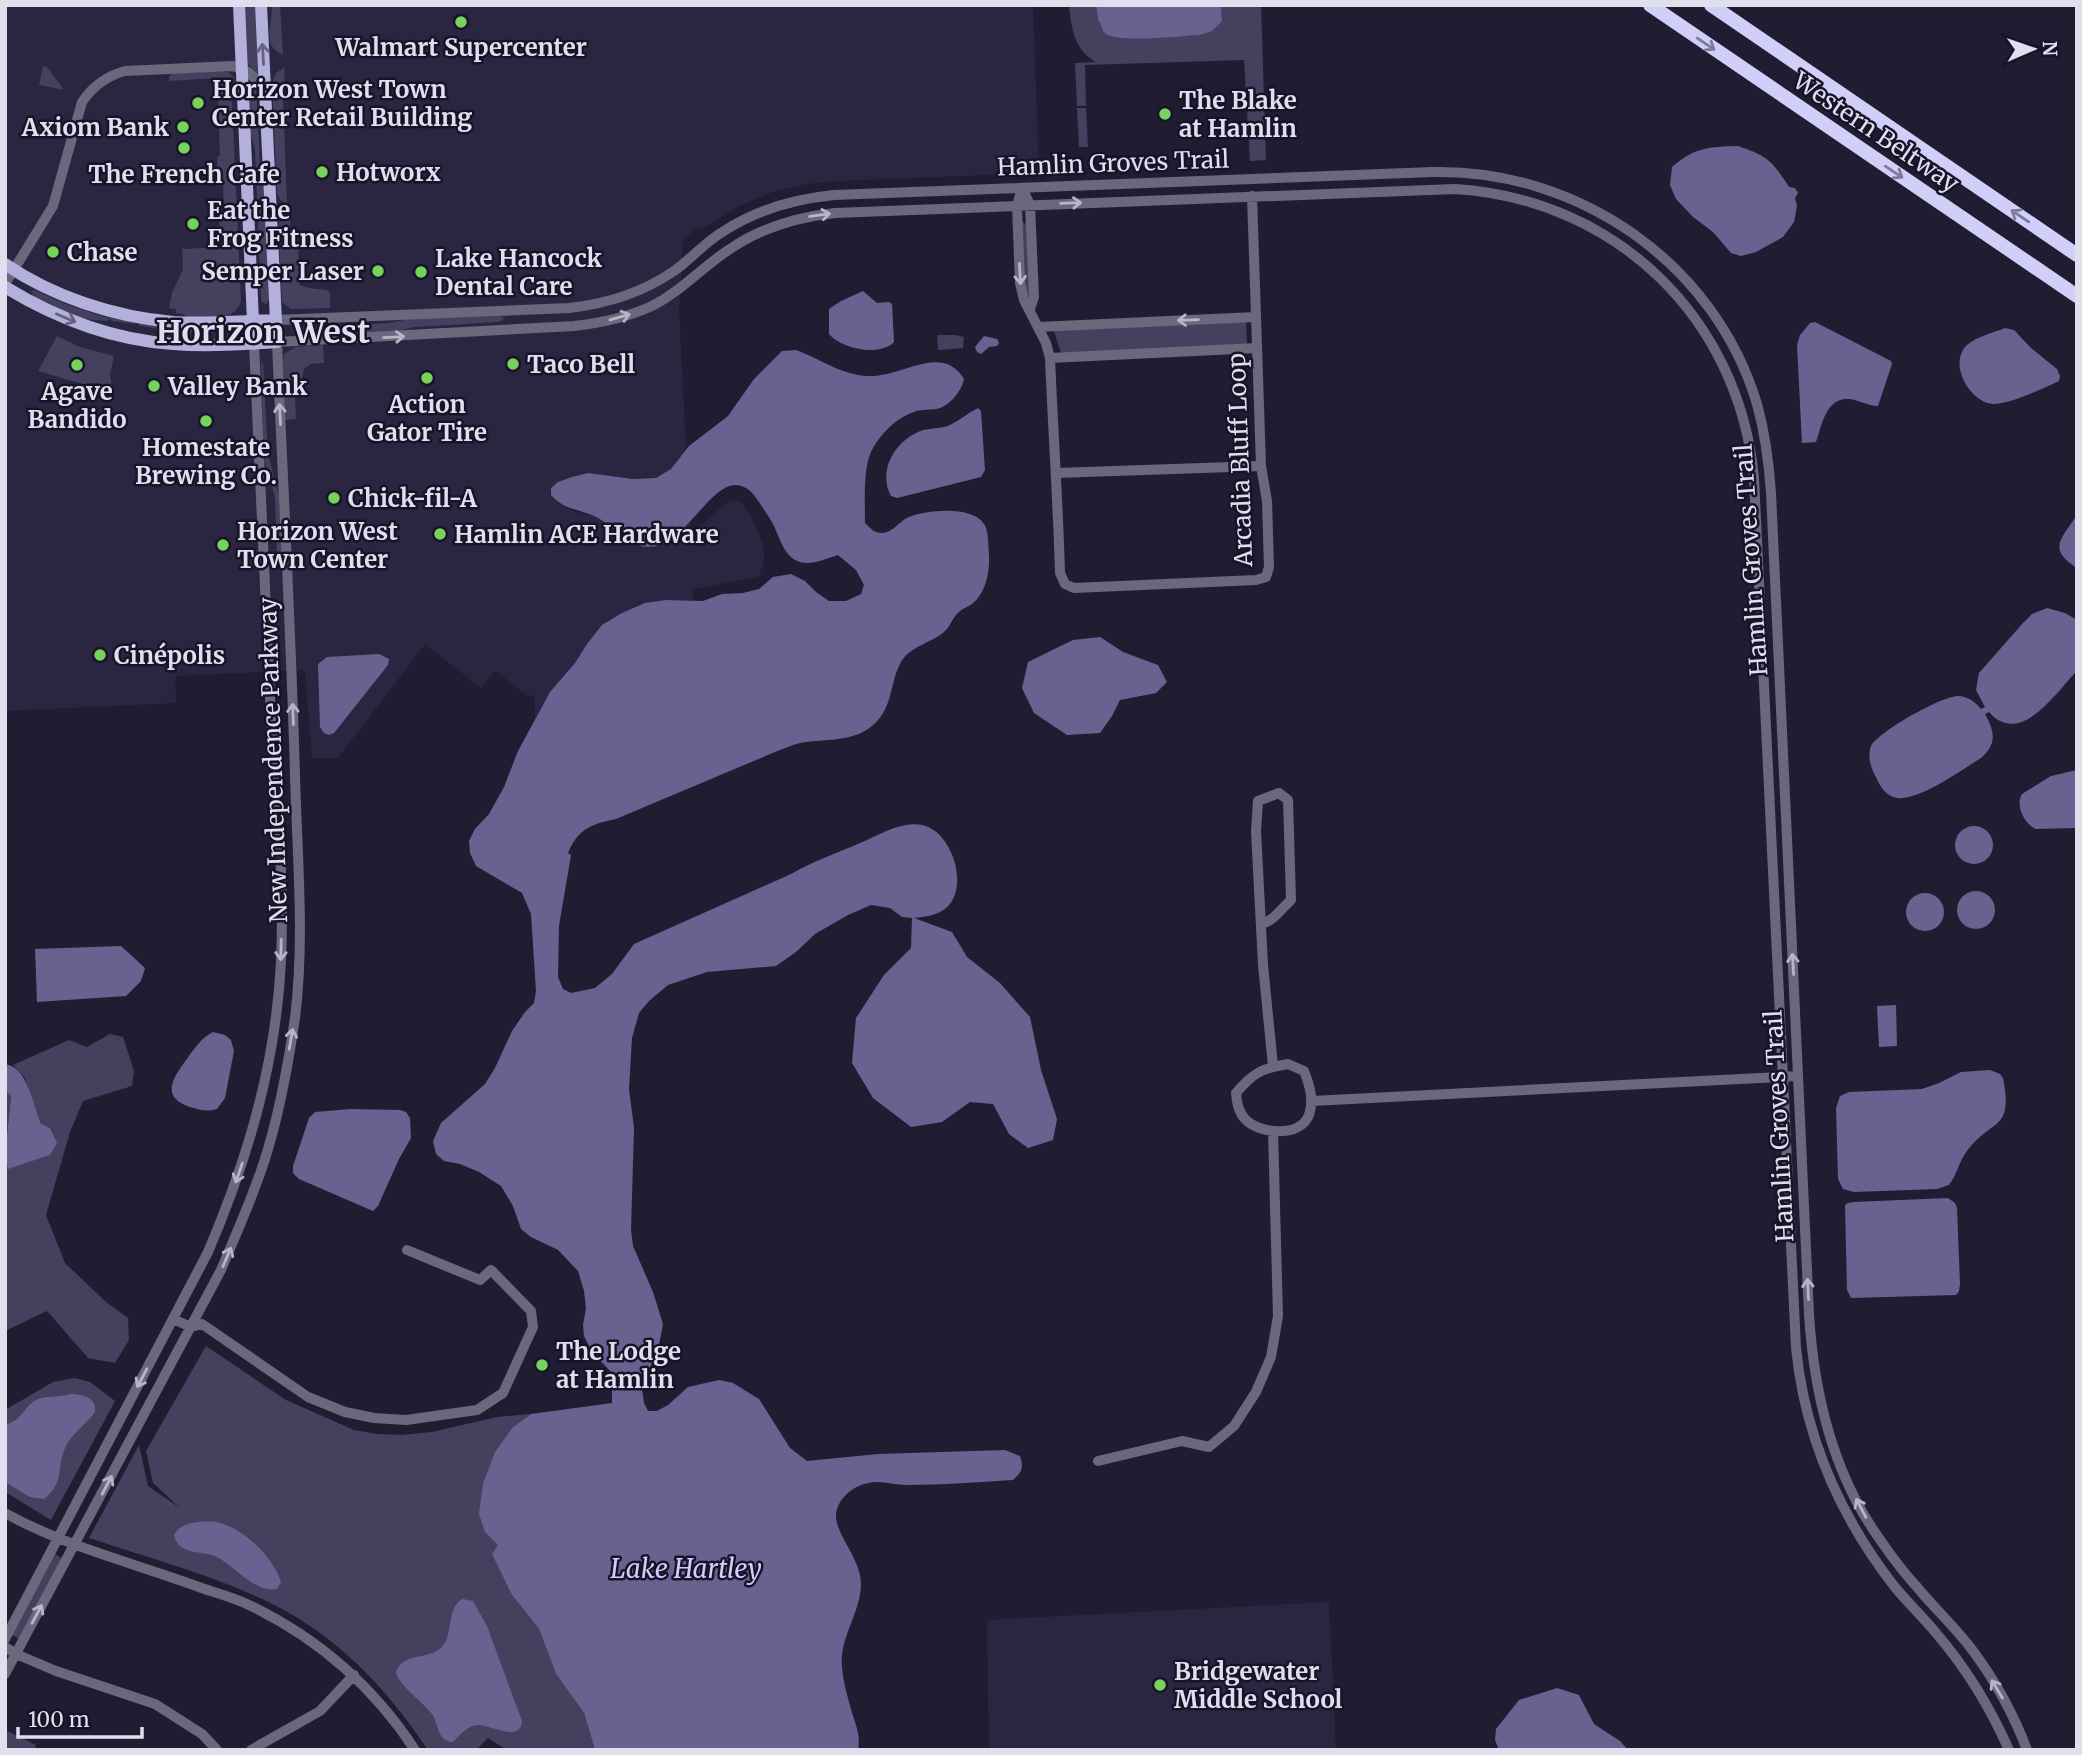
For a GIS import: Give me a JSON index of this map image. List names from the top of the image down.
{
  "streets": {
    "highway": ["Western Beltway"],
    "main road": ["Hamlin Groves Trail", "New Independence Parkway"],
    "street": ["Arcadia Bluff Loop"]
  },
  "crossings": [
    ["Hamlin Groves Trail", "Arcadia Bluff Loop"],
    ["Hamlin Groves Trail", "New Independence Parkway"]
  ],
  "districts": ["Horizon West"],
  "water": ["Lake Hartley"],
  "places": [
    "Walmart Supercenter",
    "Horizon West Town Center Retail Building",
    "The Blake at Hamlin",
    "Axiom Bank",
    "The French Cafe",
    "Hotworx",
    "Eat the Frog Fitness",
    "Chase",
    "Semper Laser",
    "Lake Hancock Dental Care",
    "Taco Bell",
    "Agave Bandido",
    "Action Gator Tire",
    "Valley Bank",
    "Homestate Brewing Co.",
    "Chick-fil-A",
    "Hamlin ACE Hardware",
    "Horizon West Town Center",
    "Cinépolis",
    "The Lodge at Hamlin",
    "Bridgewater Middle School"
  ],
  "scale_bar": "100 m",
  "north": "right"
}
